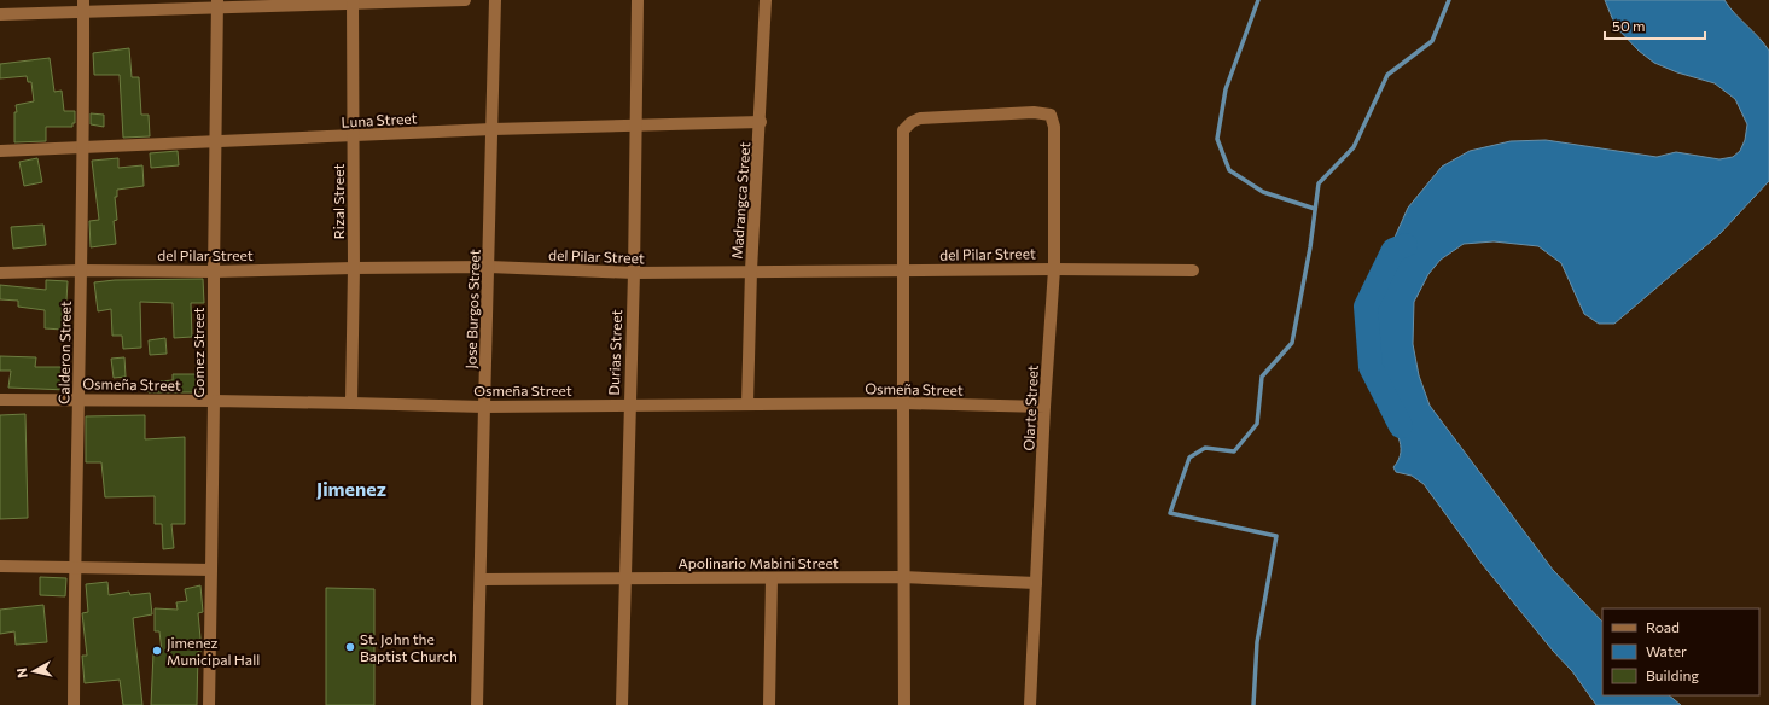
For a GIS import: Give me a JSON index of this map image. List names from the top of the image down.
{
  "streets": {
    "street": [
      "Luna Street",
      "Madrangca Street",
      "Rizal Street",
      "del Pilar Street",
      "Jose Burgos Street",
      "Calderon Street",
      "Gomez Street",
      "Durias Street",
      "Osmeña Street",
      "Olarte Street",
      "Apolinario Mabini Street"
    ]
  },
  "crossings": [
    ["Luna Street", "Madrangca Street"],
    ["Luna Street", "Rizal Street"],
    ["Luna Street", "Jose Burgos Street"],
    ["Luna Street", "Calderon Street"],
    ["Luna Street", "Gomez Street"],
    ["Luna Street", "Durias Street"],
    ["Madrangca Street", "del Pilar Street"],
    ["Madrangca Street", "Osmeña Street"],
    ["Rizal Street", "del Pilar Street"],
    ["Rizal Street", "Osmeña Street"],
    ["del Pilar Street", "Jose Burgos Street"],
    ["del Pilar Street", "Calderon Street"],
    ["del Pilar Street", "Gomez Street"],
    ["del Pilar Street", "Durias Street"],
    ["del Pilar Street", "Olarte Street"],
    ["Jose Burgos Street", "Osmeña Street"],
    ["Jose Burgos Street", "Apolinario Mabini Street"],
    ["Calderon Street", "Osmeña Street"],
    ["Gomez Street", "Osmeña Street"],
    ["Durias Street", "Osmeña Street"],
    ["Durias Street", "Apolinario Mabini Street"],
    ["Osmeña Street", "Olarte Street"],
    ["Olarte Street", "Apolinario Mabini Street"]
  ],
  "districts": ["Jimenez"],
  "places": ["St. John the Baptist Church", "Jimenez Municipal Hall"],
  "legend": ["Road", "Water", "Building"],
  "scale_bar": "50 m",
  "north": "left"
}
